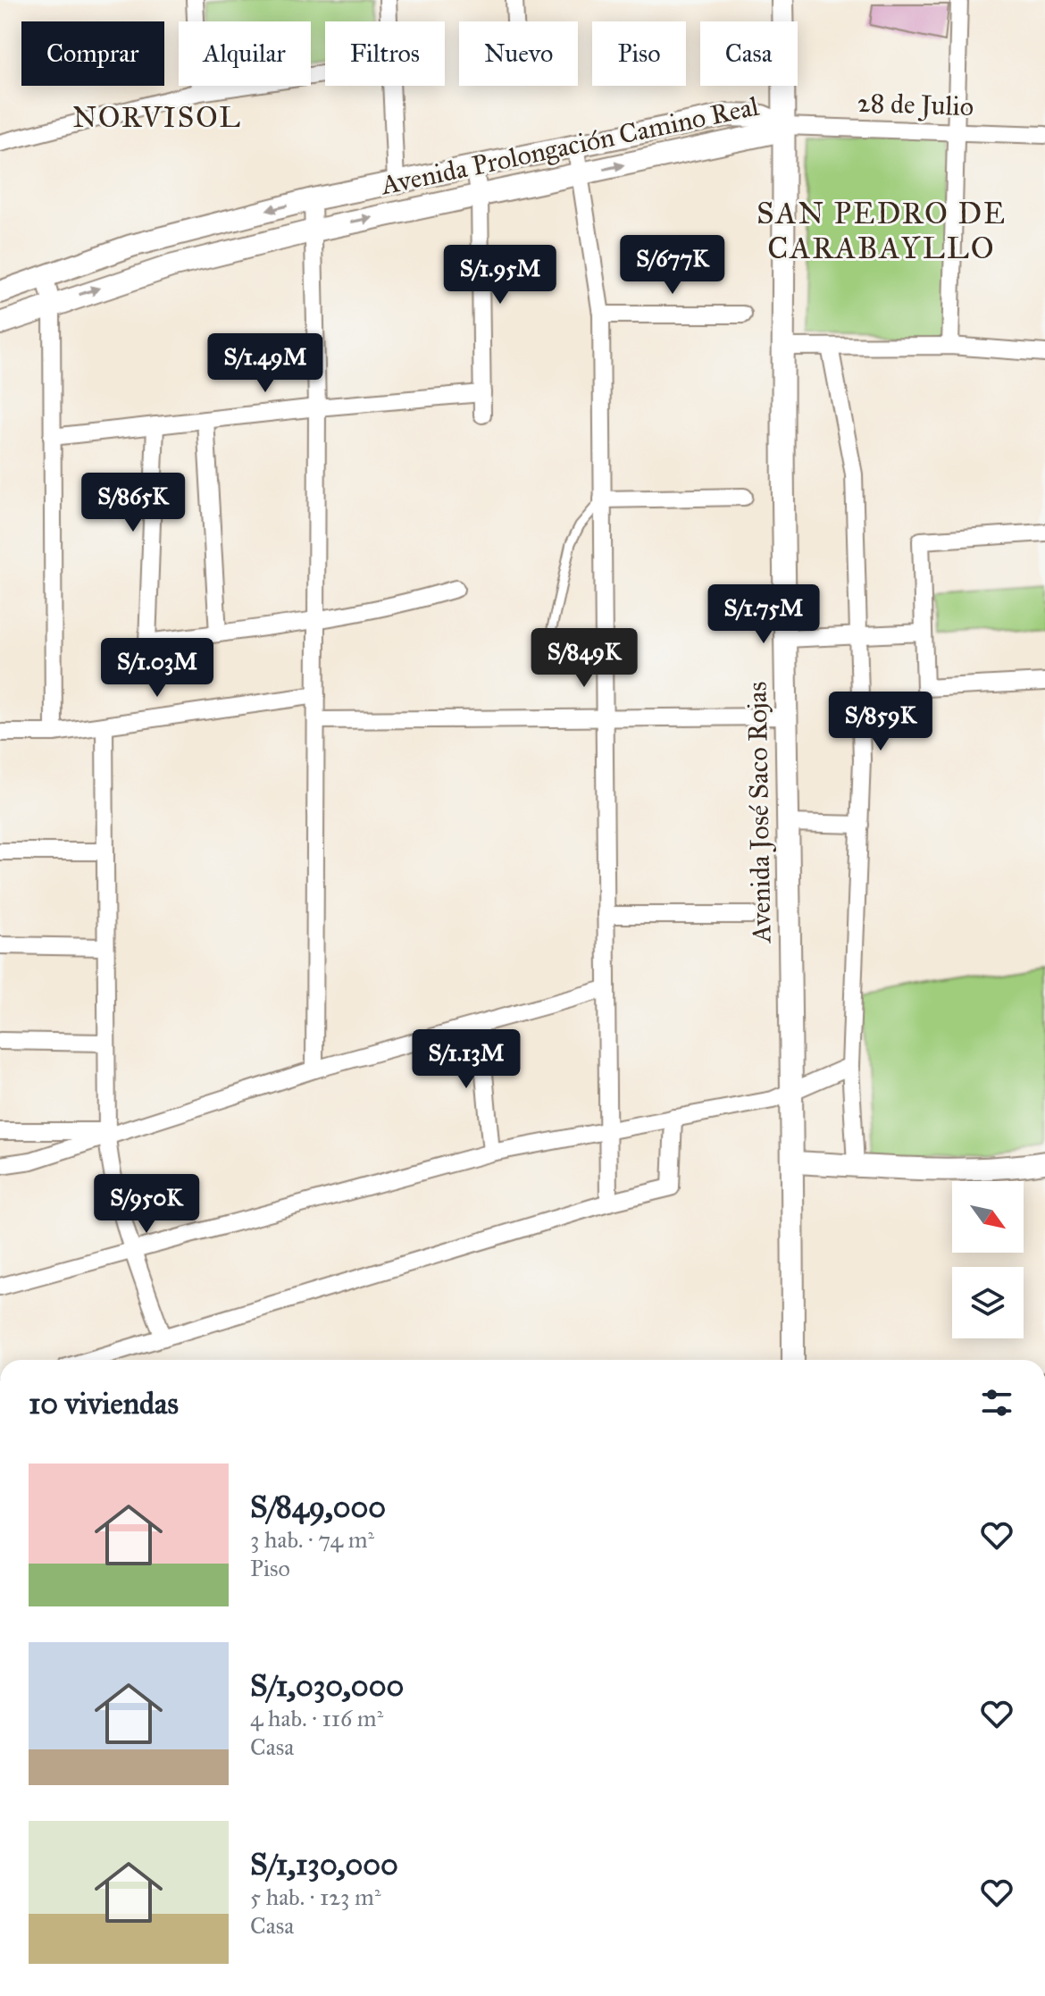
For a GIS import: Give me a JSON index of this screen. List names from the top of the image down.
{
  "streets": {
    "main road": ["Avenida Prolongación Camino Real", "Avenida José Saco Rojas"],
    "street": ["28 de Julio"]
  },
  "crossings": [
    ["28 de Julio", "Avenida Prolongación Camino Real"],
    ["28 de Julio", "Avenida José Saco Rojas"],
    ["Avenida Prolongación Camino Real", "Avenida José Saco Rojas"]
  ],
  "districts": ["NORVISOL", "SAN PEDRO DE CARABAYLLO"],
  "north": "bottom right",
  "page": {
    "chip": [
      "Comprar",
      "Alquilar",
      "Filtros",
      "Nuevo",
      "Piso",
      "Casa"
    ],
    "price": [
      "S/677K",
      "S/1.95M",
      "S/1.49M",
      "S/865K",
      "S/1.75M",
      "S/849K",
      "S/1.03M",
      "S/859K",
      "S/1.13M",
      "S/950K"
    ],
    "heading": "10 viviendas",
    "list": [
      {
        "name": "S/849,000",
        "note": "3 hab. · 74 m² · Piso"
      },
      {
        "name": "S/1,030,000",
        "note": "4 hab. · 116 m² · Casa"
      },
      {
        "name": "S/1,130,000",
        "note": "5 hab. · 123 m² · Casa"
      }
    ]
  }
}
